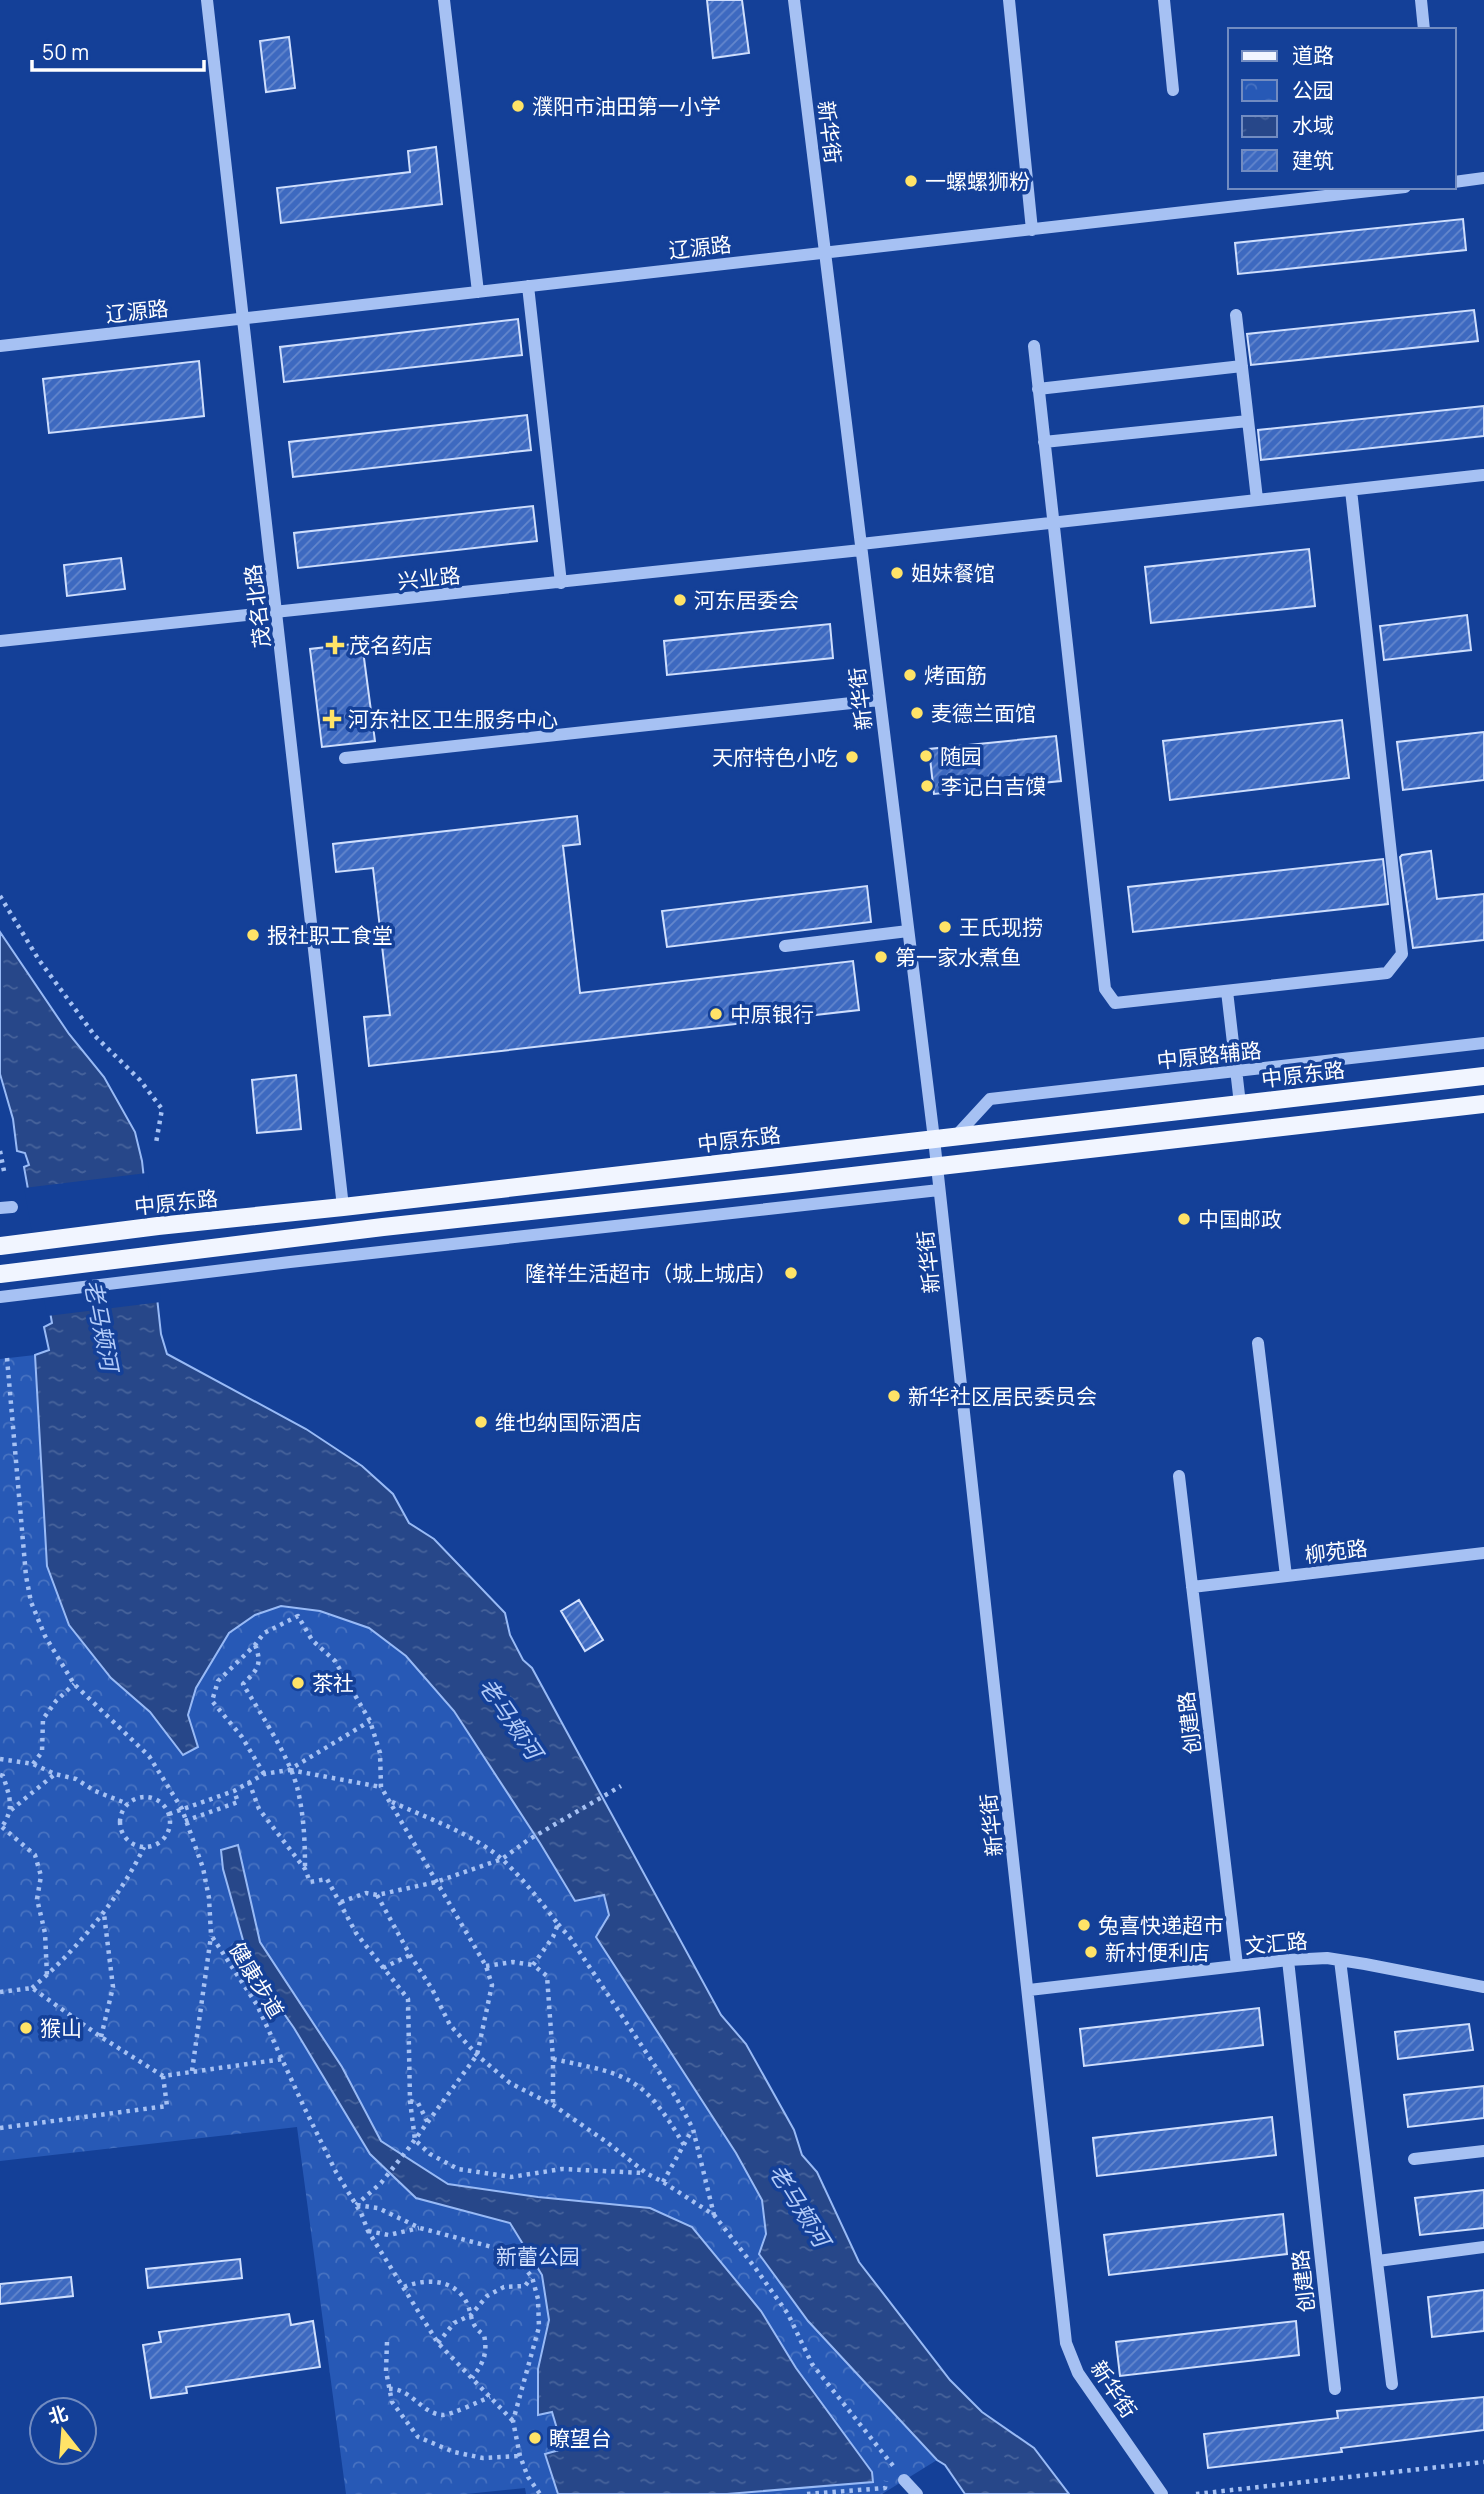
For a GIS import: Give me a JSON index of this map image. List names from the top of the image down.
{
  "streets": {
    "main road": ["中原东路"],
    "street": [
      "新华街",
      "辽源路",
      "兴业路",
      "茂名北路",
      "中原路辅路",
      "柳苑路",
      "创建路",
      "文汇路"
    ],
    "path": ["健康步道"]
  },
  "crossings": [
    ["新华街", "辽源路"],
    ["新华街", "兴业路"],
    ["新华街", "中原东路"],
    ["新华街", "文汇路"],
    ["辽源路", "茂名北路"],
    ["兴业路", "茂名北路"],
    ["茂名北路", "中原东路"],
    ["中原路辅路", "中原东路"],
    ["柳苑路", "创建路"],
    ["创建路", "文汇路"]
  ],
  "water": ["老马颊河"],
  "parks": ["新蕾公园"],
  "places": {
    "other": [
      "濮阳市油田第一小学",
      "一螺螺狮粉",
      "姐妹餐馆",
      "河东居委会",
      "烤面筋",
      "麦德兰面馆",
      "随园",
      "天府特色小吃",
      "李记白吉馍",
      "王氏现捞",
      "报社职工食堂",
      "第一家水煮鱼",
      "中原银行",
      "中国邮政",
      "隆祥生活超市（城上城店）",
      "新华社区居民委员会",
      "维也纳国际酒店",
      "茶社",
      "兔喜快递超市",
      "新村便利店",
      "猴山",
      "瞭望台"
    ],
    "health": ["茂名药店", "河东社区卫生服务中心"]
  },
  "legend": [
    "道路",
    "公园",
    "水域",
    "建筑"
  ],
  "scale_bar": "50 m",
  "north": "top"
}
